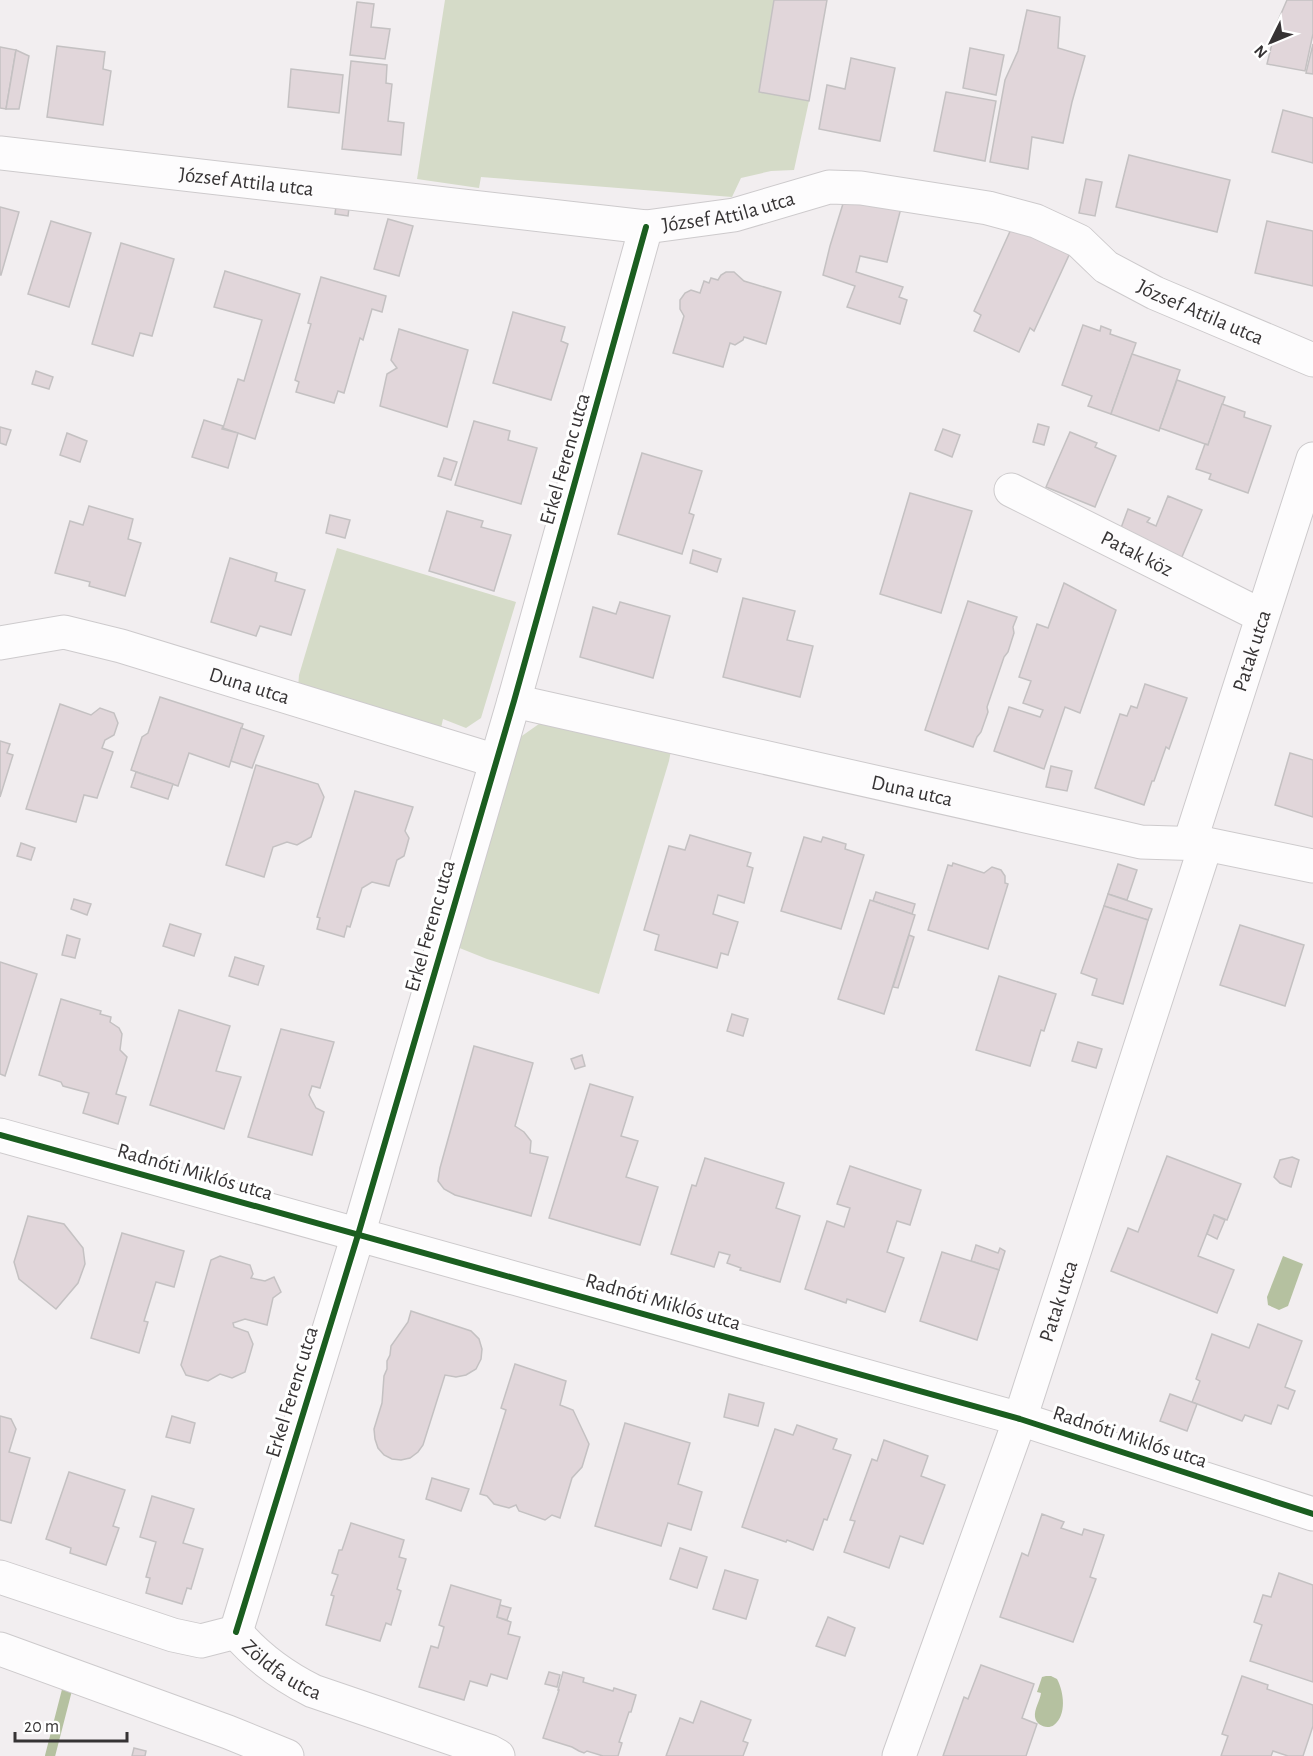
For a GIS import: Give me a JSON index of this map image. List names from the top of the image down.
{
  "streets": {
    "street": [
      "József Attila utca",
      "Erkel Ferenc utca",
      "Patak köz",
      "Patak utca",
      "Duna utca",
      "Radnóti Miklós utca",
      "Zöldfa utca"
    ]
  },
  "crossings": [
    ["József Attila utca", "Erkel Ferenc utca"],
    ["Erkel Ferenc utca", "Duna utca"],
    ["Erkel Ferenc utca", "Radnóti Miklós utca"],
    ["Erkel Ferenc utca", "Zöldfa utca"],
    ["Patak köz", "Patak utca"],
    ["Patak utca", "Duna utca"],
    ["Patak utca", "Radnóti Miklós utca"]
  ],
  "scale_bar": "20 m",
  "north": "bottom left"
}
